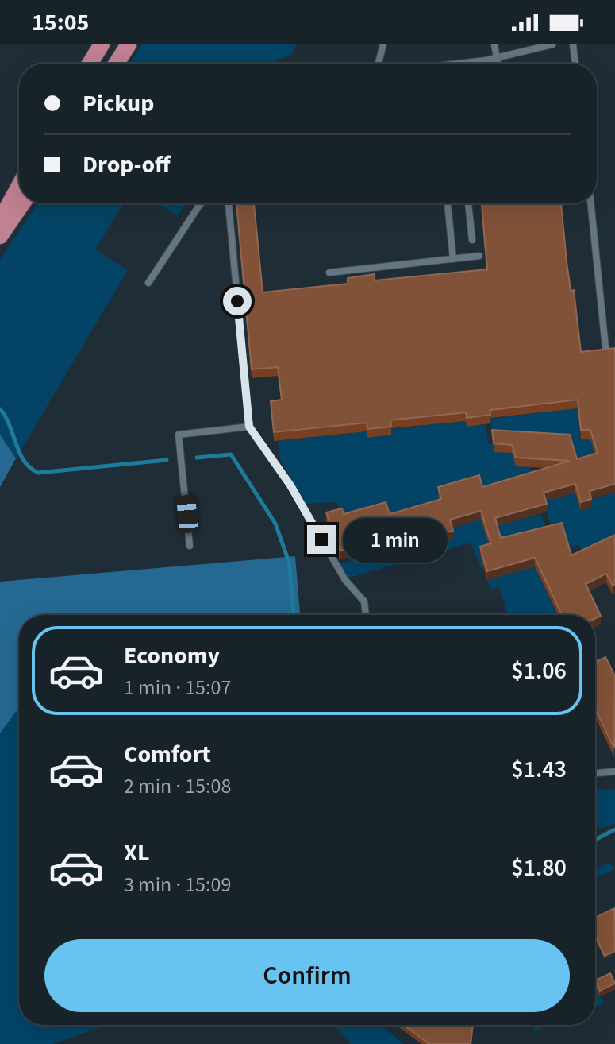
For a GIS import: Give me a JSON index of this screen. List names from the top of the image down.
{
  "page": {
    "status": "15:05",
    "banner": ["Pickup", "Drop-off"],
    "bubble": "1 min",
    "list": [
      {
        "name": "Economy",
        "note": "1 min · 15:07",
        "value": "$1.06"
      },
      {
        "name": "Comfort",
        "note": "2 min · 15:08",
        "value": "$1.43"
      },
      {
        "name": "XL",
        "note": "3 min · 15:09",
        "value": "$1.80"
      }
    ],
    "buttons": "Confirm"
  }
}
